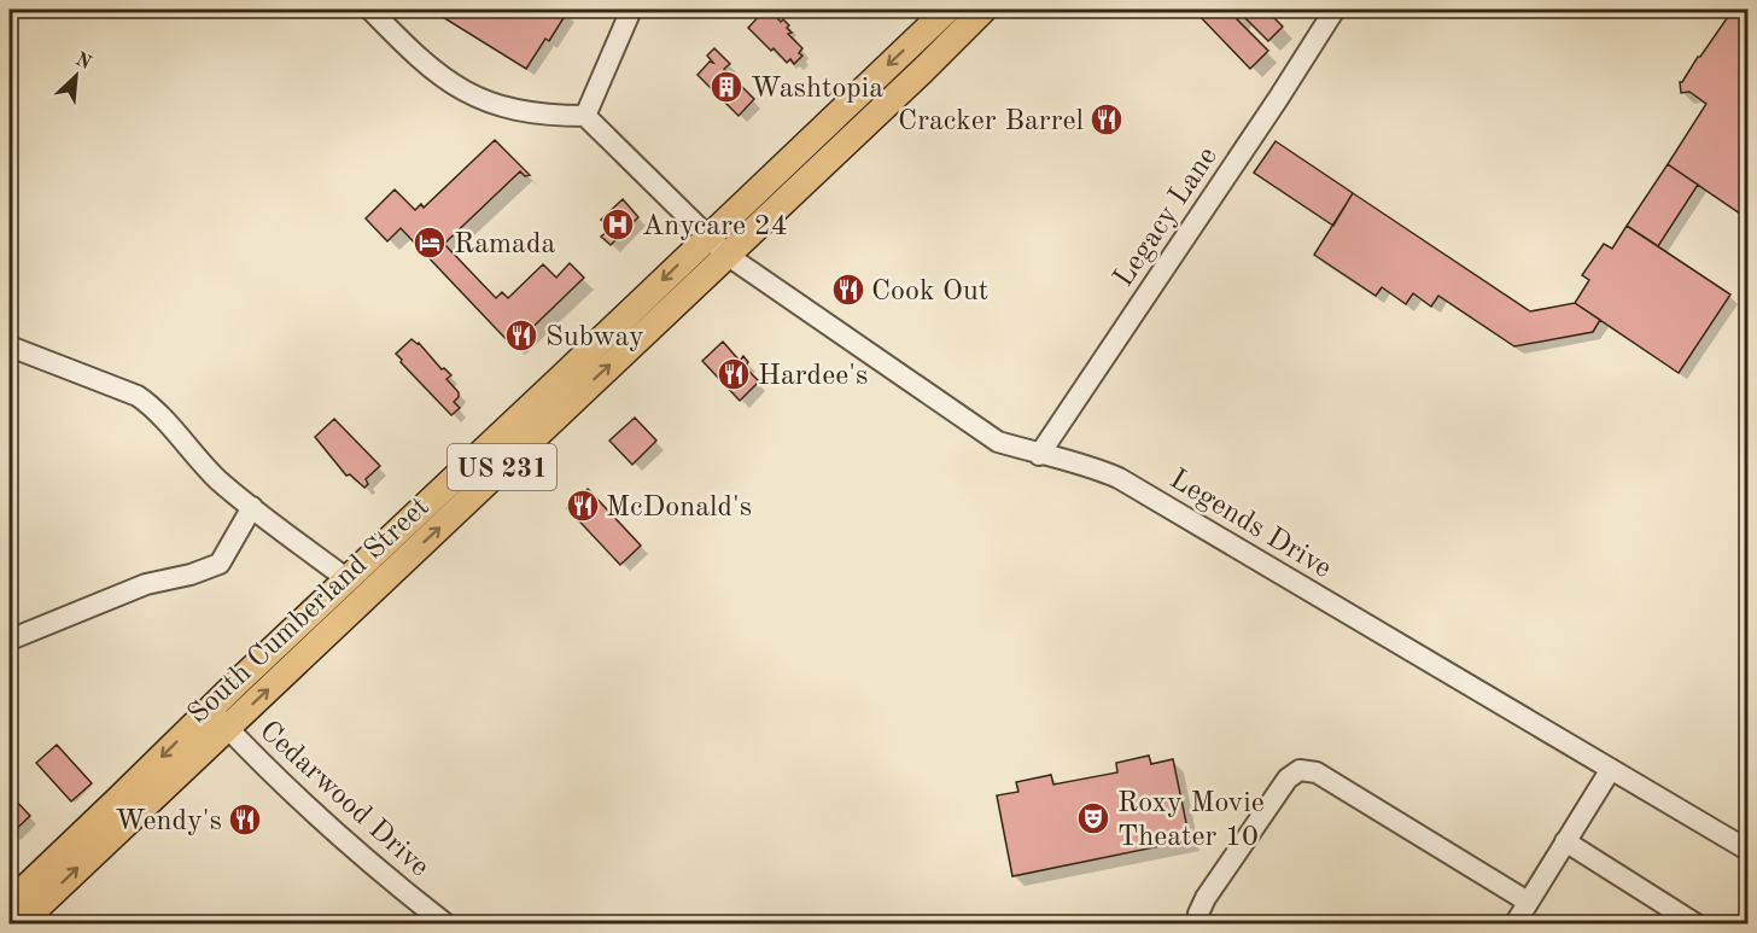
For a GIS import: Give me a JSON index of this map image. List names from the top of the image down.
{
  "streets": {
    "main road": ["US 231", "South Cumberland Street"],
    "street": ["Legacy Lane", "Legends Drive", "Cedarwood Drive"]
  },
  "crossings": [
    ["Legacy Lane", "Legends Drive"],
    ["Legends Drive", "South Cumberland Street"],
    ["South Cumberland Street", "Cedarwood Drive"]
  ],
  "places": {
    "building": ["Washtopia"],
    "restaurant": [
      "Cracker Barrel",
      "Cook Out",
      "Subway",
      "Hardee's",
      "McDonald's",
      "Wendy's"
    ],
    "hospital": ["Anycare 24"],
    "hotel": ["Ramada"],
    "theatre": ["Roxy Movie Theater 10"]
  },
  "north": "top right"
}
